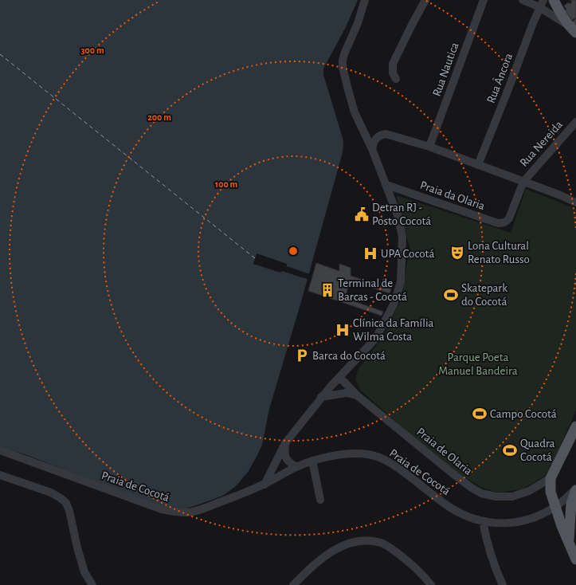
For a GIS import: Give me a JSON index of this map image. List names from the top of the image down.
{
  "streets": {
    "street": [
      "Rua Nautica",
      "Rua Âncora",
      "Rua Nereida",
      "Praia da Olaria",
      "Praia de Olaria",
      "Praia de Cocotá"
    ]
  },
  "crossings": [
    ["Rua Nereida", "Praia da Olaria"]
  ],
  "parks": ["Parque Poeta Manuel Bandeira"],
  "places": {
    "public building": ["Detran RJ - Posto Cocotá"],
    "theatre": ["Lona Cultural Renato Russo"],
    "hospital": ["UPA Cocotá", "Clínica da Família Wilma Costa"],
    "building": ["Terminal de Barcas - Cocotá"],
    "sports": ["Skatepark do Cocotá", "Campo Cocotá", "Quadra Cocotá"],
    "parking": ["Barca do Cocotá"]
  },
  "rings": ["300 m", "200 m", "100 m"]
}
